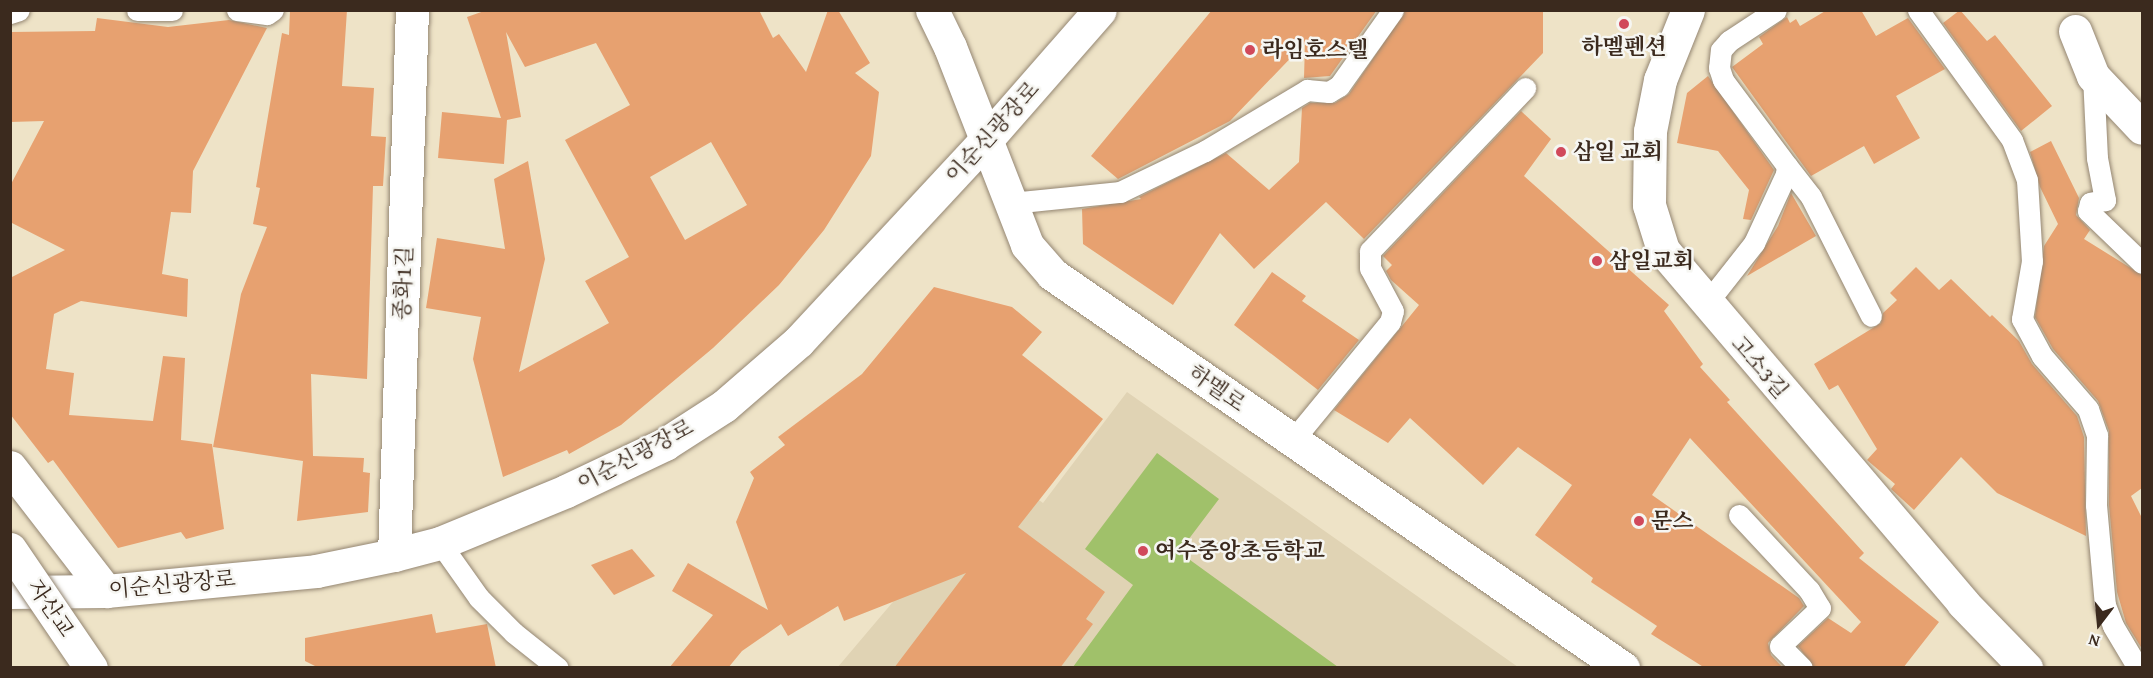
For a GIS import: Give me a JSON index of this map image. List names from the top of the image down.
{
  "streets": {
    "street": [
      "이순신광장로",
      "종화1길",
      "고소3길",
      "하멜로",
      "자산교"
    ]
  },
  "crossings": [
    ["이순신광장로", "종화1길"],
    ["이순신광장로", "하멜로"]
  ],
  "places": [
    "하멜펜션",
    "라임호스텔",
    "삼일 교회",
    "삼일교회",
    "문스",
    "여수중앙초등학교"
  ],
  "north": "bottom"
}
